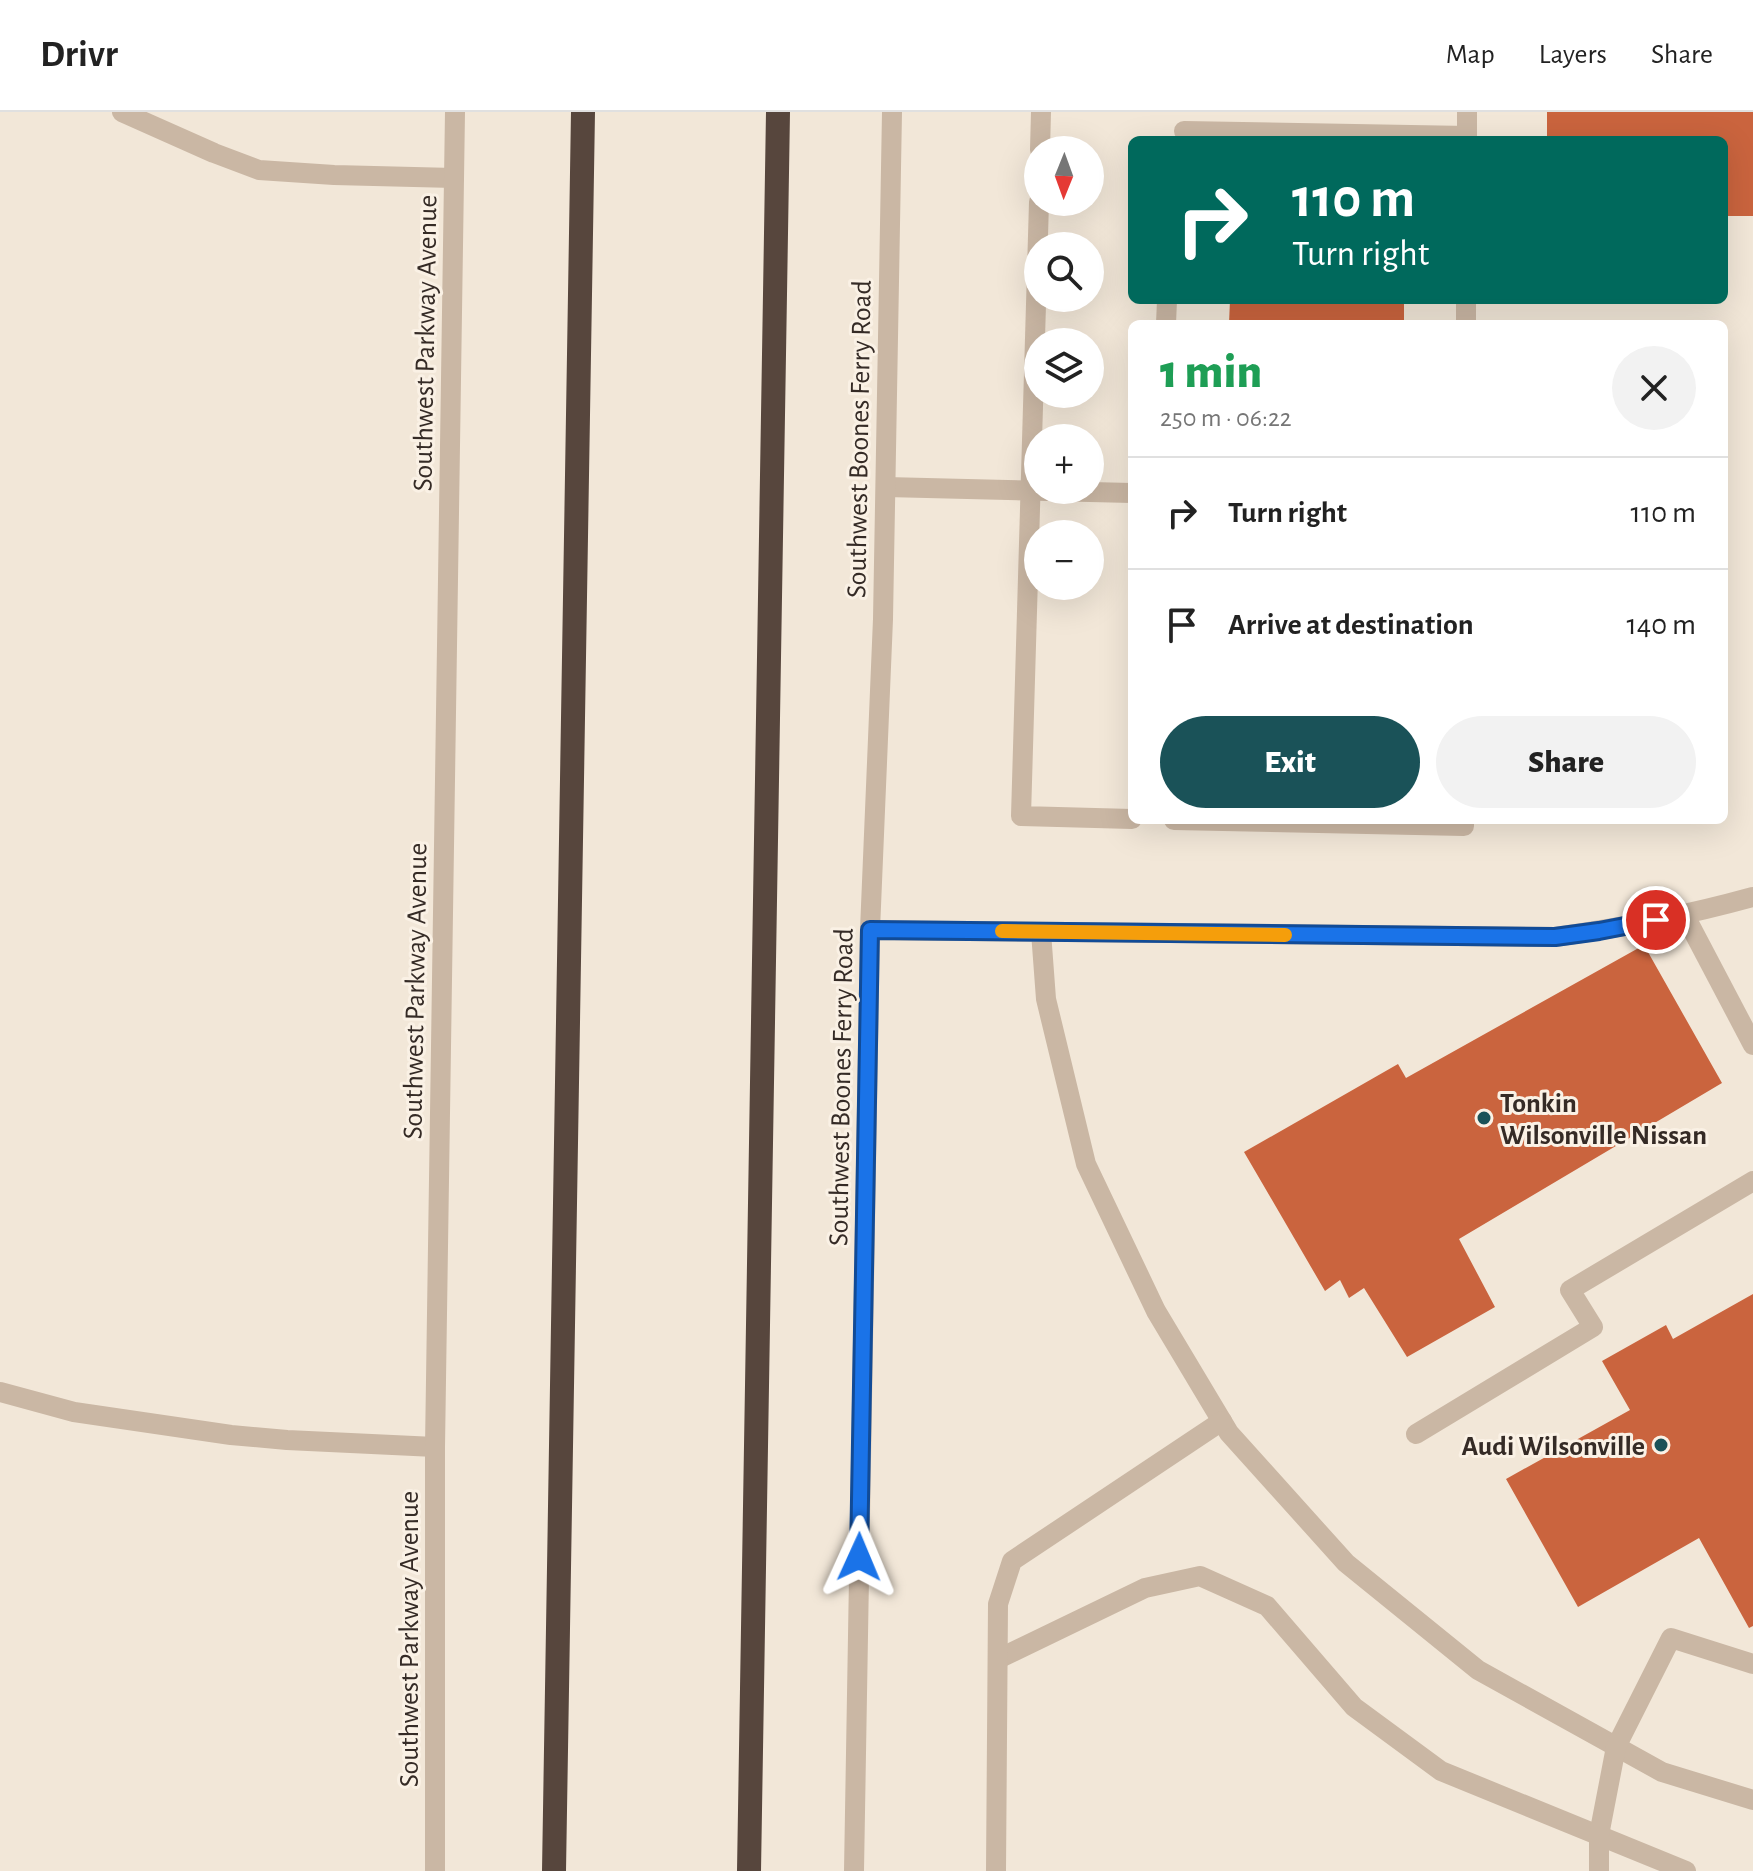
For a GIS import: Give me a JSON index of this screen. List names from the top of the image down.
{
  "streets": {
    "street": ["Southwest Parkway Avenue", "Southwest Boones Ferry Road"]
  },
  "places": ["Tonkin Wilsonville Nissan", "Audi Wilsonville"],
  "north": "bottom",
  "page": {
    "header": "Drivr",
    "nav": ["Map", "Layers", "Share"],
    "map_buttons": ["+", "−"],
    "turn": ["110 m", "Turn right"],
    "heading": ["1 min", "250 m · 06:22"],
    "list": [
      {
        "name": "Turn right",
        "value": "110 m"
      },
      {
        "name": "Arrive at destination",
        "value": "140 m"
      }
    ],
    "buttons": ["Exit", "Share"]
  }
}
